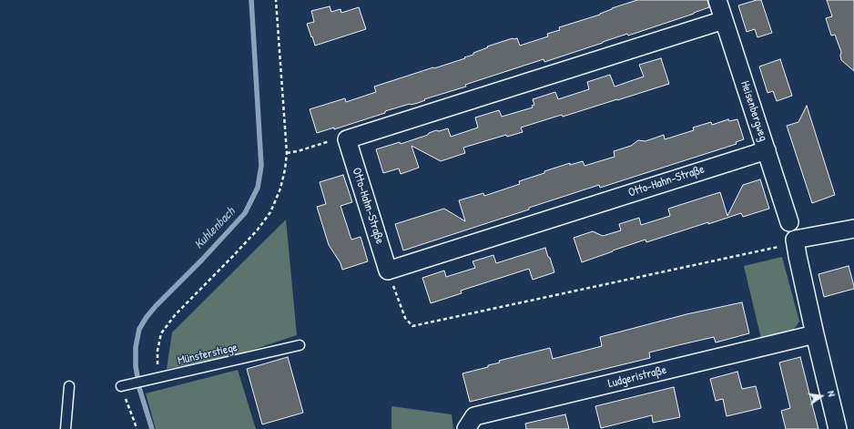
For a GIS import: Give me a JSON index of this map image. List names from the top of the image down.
{
  "streets": {
    "street": ["Heisenbergweg", "Otto-Hahn-Straße", "Ludgeristraße"],
    "lane": ["Münsterstiege"]
  },
  "crossings": [
    ["Heisenbergweg", "Otto-Hahn-Straße"]
  ],
  "water": ["Kuhlenbach"],
  "north": "right"
}
